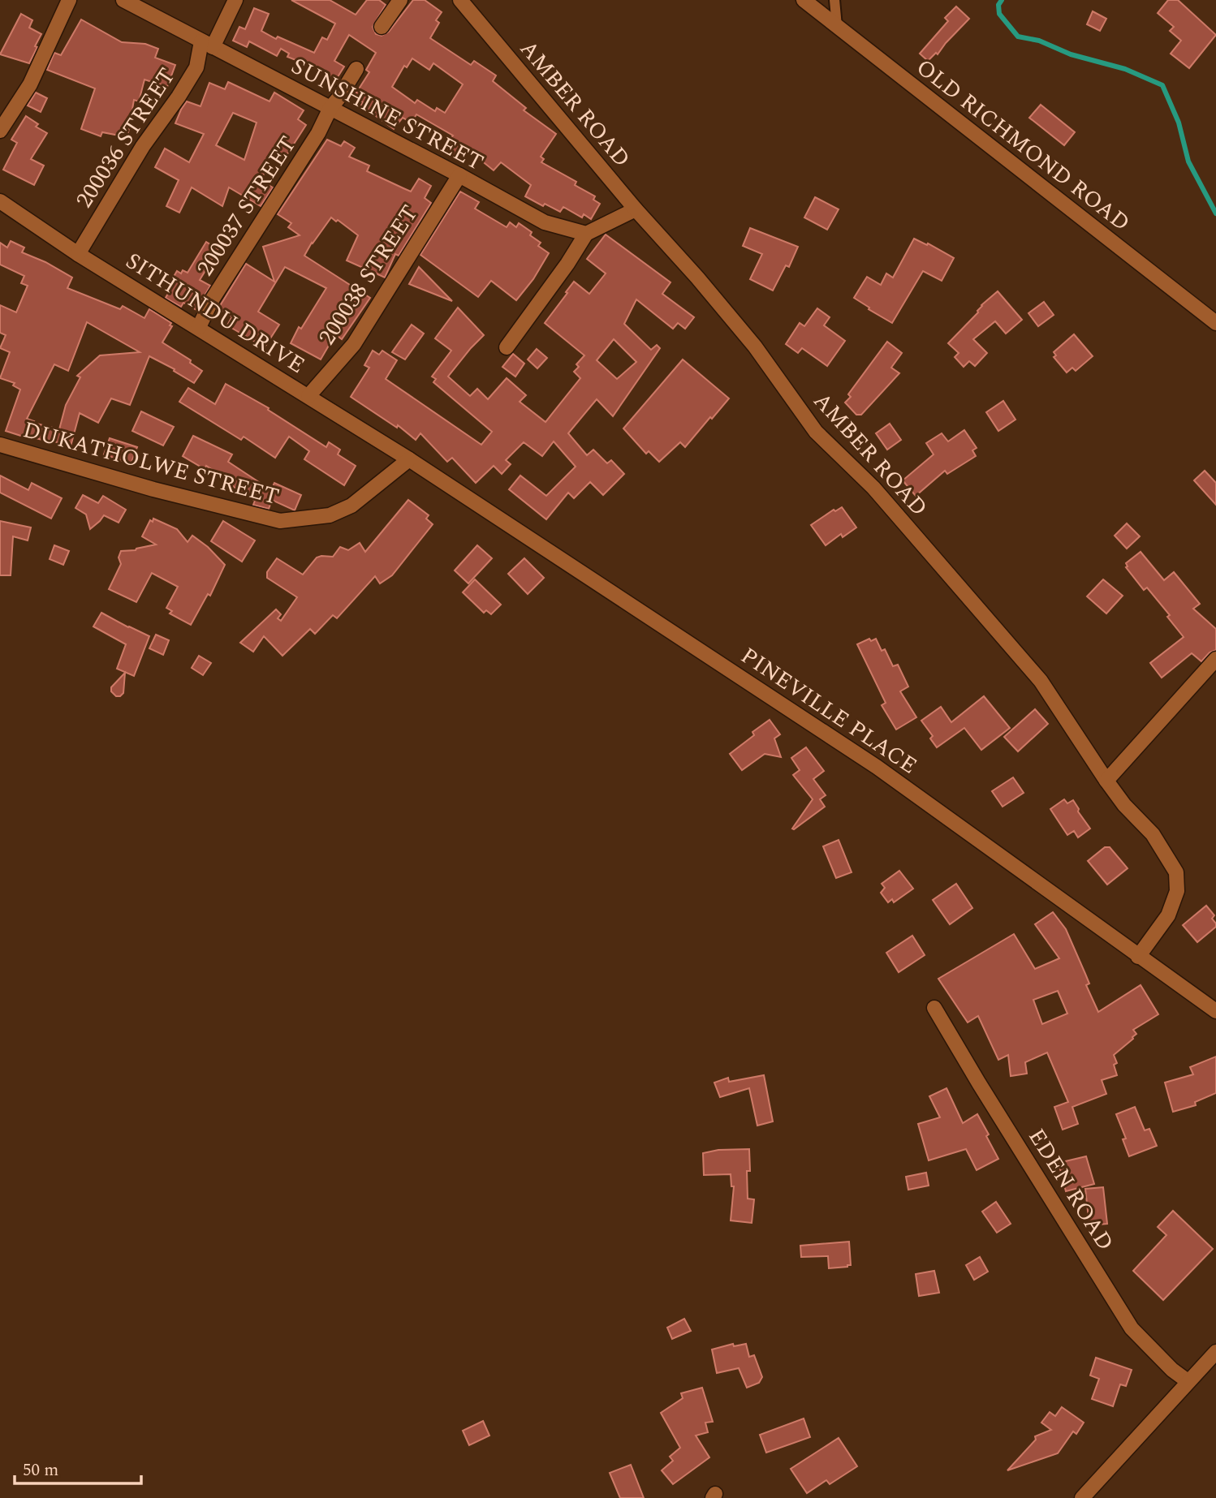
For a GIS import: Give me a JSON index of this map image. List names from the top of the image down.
{
  "streets": {
    "street": [
      "AMBER ROAD",
      "SUNSHINE STREET",
      "200036 STREET",
      "OLD RICHMOND ROAD",
      "200037 STREET",
      "200038 STREET",
      "SITHUNDU DRIVE",
      "DUKATHOLWE STREET",
      "PINEVILLE PLACE",
      "EDEN ROAD"
    ]
  },
  "crossings": [
    ["AMBER ROAD", "PINEVILLE PLACE"],
    ["SUNSHINE STREET", "200036 STREET"],
    ["SUNSHINE STREET", "200037 STREET"],
    ["SUNSHINE STREET", "200038 STREET"],
    ["200036 STREET", "SITHUNDU DRIVE"],
    ["200037 STREET", "SITHUNDU DRIVE"],
    ["200038 STREET", "SITHUNDU DRIVE"],
    ["SITHUNDU DRIVE", "DUKATHOLWE STREET"],
    ["SITHUNDU DRIVE", "PINEVILLE PLACE"],
    ["DUKATHOLWE STREET", "PINEVILLE PLACE"]
  ],
  "scale_bar": "50 m"
}
